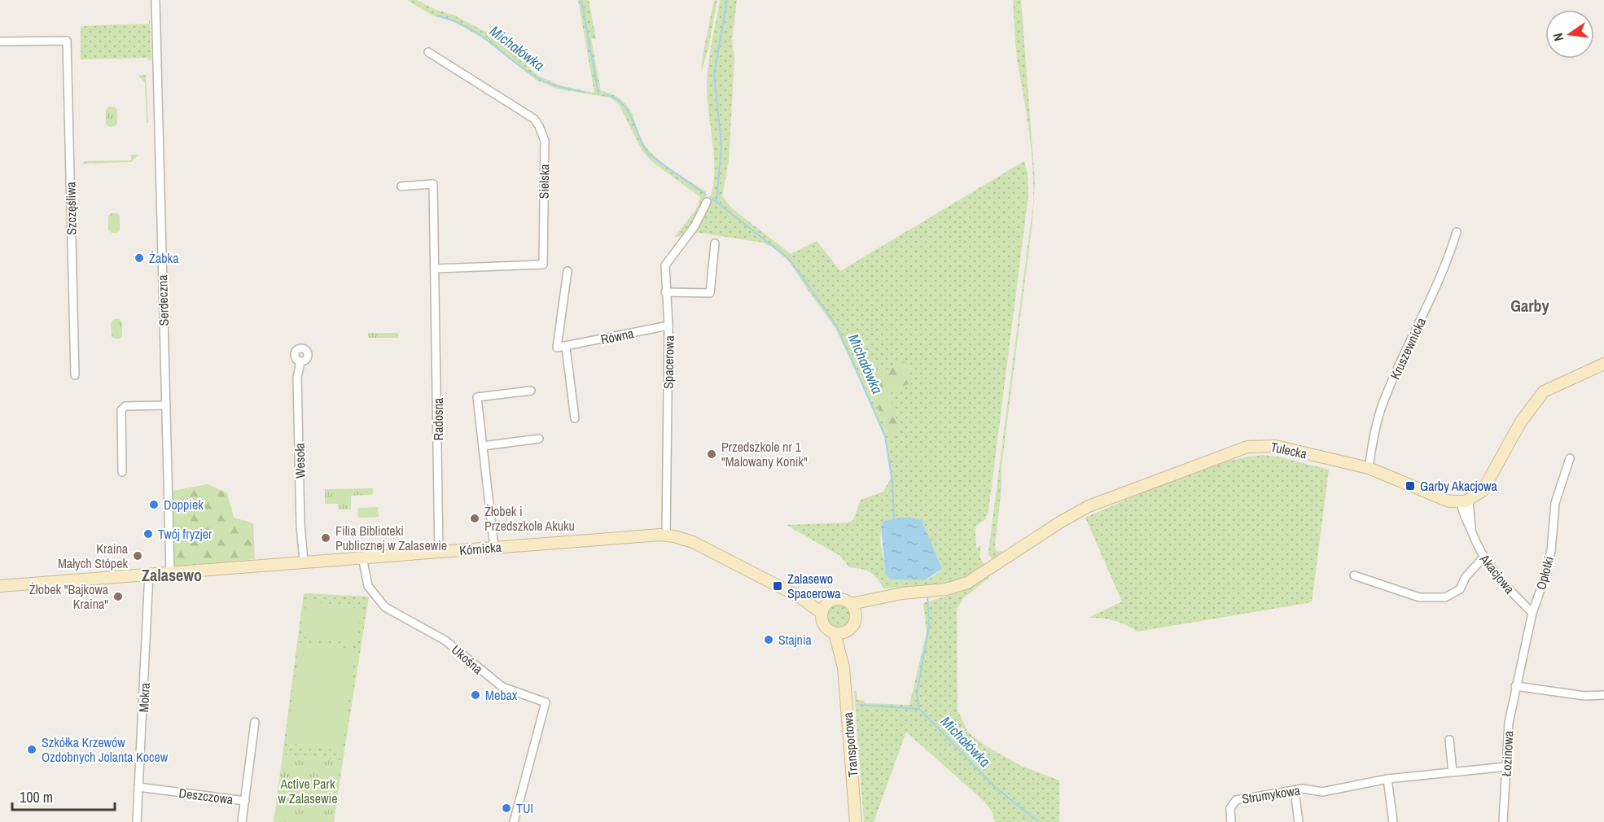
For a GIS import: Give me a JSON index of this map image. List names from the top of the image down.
{
  "streets": {
    "street": [
      "Sielska",
      "Szczęśliwa",
      "Serdeczna",
      "Równa",
      "Kruszewnicka",
      "Spacerowa",
      "Radosna",
      "Tulecka",
      "Wesoła",
      "Kórnicka",
      "Opłotki",
      "Akacjowa",
      "Ukośna",
      "Mokra",
      "Transportowa",
      "Łozinowa",
      "Strumykowa",
      "Deszczowa"
    ]
  },
  "crossings": [
    ["Sielska", "Radosna"],
    ["Serdeczna", "Kórnicka"],
    ["Równa", "Spacerowa"],
    ["Kruszewnicka", "Tulecka"],
    ["Spacerowa", "Kórnicka"],
    ["Radosna", "Kórnicka"],
    ["Tulecka", "Akacjowa"],
    ["Wesoła", "Kórnicka"],
    ["Kórnicka", "Ukośna"],
    ["Kórnicka", "Mokra"],
    ["Kórnicka", "Transportowa"],
    ["Opłotki", "Akacjowa"],
    ["Opłotki", "Łozinowa"],
    ["Mokra", "Deszczowa"],
    ["Łozinowa", "Strumykowa"]
  ],
  "districts": ["Garby", "Zalasewo"],
  "water": ["Michałówka"],
  "parks": ["Active Park w Zalasewie"],
  "places": {
    "other": [
      "Żabka",
      "Przedszkole nr 1 \"Malowany Konik\"",
      "Doppiek",
      "Żłobek i Przedszkole Akuku",
      "Twój fryzjer",
      "Filia Biblioteki Publicznej w Zalasewie",
      "Kraina Małych Stópek",
      "Żłobek \"Bajkowa Kraina\"",
      "Stajnia",
      "Mebax",
      "Szkółka Krzewów Ozdobnych Jolanta Kocew",
      "TUI"
    ],
    "transit": ["Garby Akacjowa", "Zalasewo Spacerowa"]
  },
  "scale_bar": "100 m",
  "north": "left"
}
